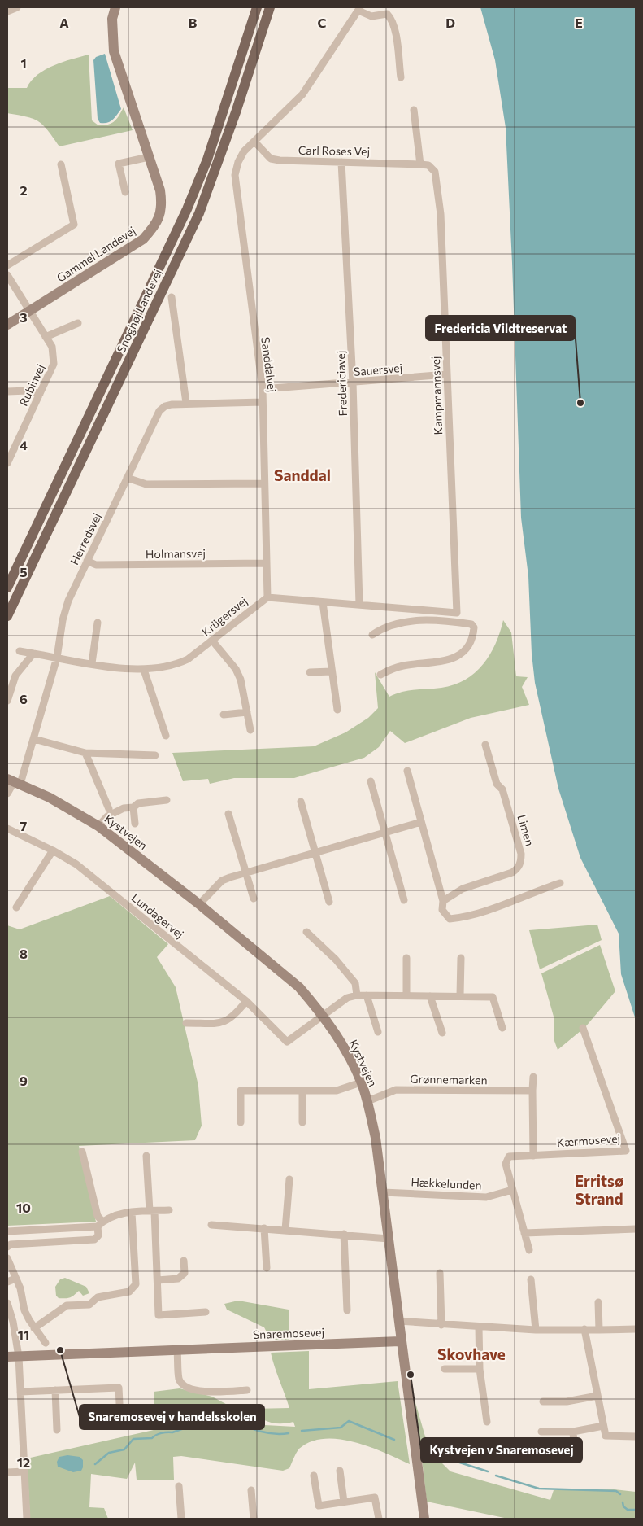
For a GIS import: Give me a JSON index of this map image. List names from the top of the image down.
{
  "streets": {
    "main road": ["Snoghøj Landevej"],
    "street": [
      "Carl Roses Vej",
      "Gammel Landevej",
      "Sanddalvej",
      "Sauersvej",
      "Fredericiavej",
      "Rubinvej",
      "Kampmannsvej",
      "Herredsvej",
      "Holmansvej",
      "Krügersvej",
      "Limen",
      "Kystvejen",
      "Lundagervej",
      "Grønnemarken",
      "Kærmosevej",
      "Hækkelunden",
      "Snaremosevej"
    ]
  },
  "crossings": [
    ["Carl Roses Vej", "Sanddalvej"],
    ["Carl Roses Vej", "Fredericiavej"],
    ["Carl Roses Vej", "Kampmannsvej"],
    ["Gammel Landevej", "Rubinvej"],
    ["Sanddalvej", "Sauersvej"],
    ["Sanddalvej", "Herredsvej"],
    ["Sanddalvej", "Holmansvej"],
    ["Sanddalvej", "Krügersvej"],
    ["Sauersvej", "Fredericiavej"],
    ["Sauersvej", "Kampmannsvej"],
    ["Herredsvej", "Holmansvej"],
    ["Herredsvej", "Krügersvej"],
    ["Herredsvej", "Kystvejen"],
    ["Kystvejen", "Lundagervej"],
    ["Kystvejen", "Grønnemarken"],
    ["Kystvejen", "Hækkelunden"],
    ["Kystvejen", "Snaremosevej"],
    ["Kærmosevej", "Hækkelunden"]
  ],
  "districts": ["Sanddal", "Erritsø Strand", "Skovhave"],
  "places": ["Fredericia Vildtreservat", "Snaremosevej v handelsskolen", "Kystvejen v Snaremosevej"],
  "grid": {
    "columns": [
      "A",
      "B",
      "C",
      "D",
      "E"
    ],
    "rows": [
      "1",
      "2",
      "3",
      "4",
      "5",
      "6",
      "7",
      "8",
      "9",
      "10",
      "11",
      "12"
    ]
  }
}
